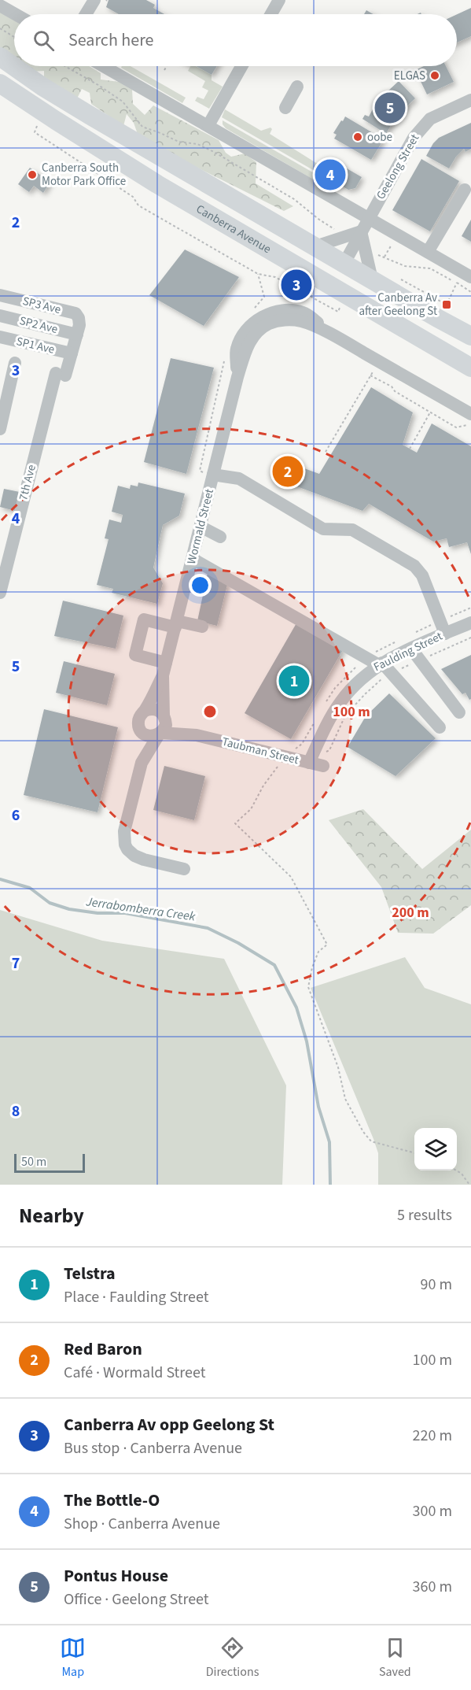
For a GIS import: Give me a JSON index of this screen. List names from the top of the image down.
{
  "streets": {
    "highway": ["Canberra Avenue"],
    "street": [
      "Geelong Street",
      "SP3 Ave",
      "SP2 Ave",
      "SP1 Ave",
      "7th Ave",
      "Wormald Street",
      "Faulding Street",
      "Taubman Street"
    ]
  },
  "crossings": [
    ["SP3 Ave", "SP2 Ave"],
    ["SP3 Ave", "SP1 Ave"],
    ["SP3 Ave", "7th Ave"],
    ["Wormald Street", "Taubman Street"],
    ["Faulding Street", "Taubman Street"]
  ],
  "water": ["Jerrabomberra Creek"],
  "places": {
    "other": ["ELGAS", "oobe", "Canberra South Motor Park Office"],
    "transit": ["Canberra Av after Geelong St"]
  },
  "scale_bar": "50 m",
  "page": {
    "search": "Search here",
    "pins": [
      "5",
      "4",
      "3",
      "2",
      "1"
    ],
    "scale": "50 m",
    "heading": ["Nearby", "5 results"],
    "list": [
      {
        "mark": "1",
        "name": "Telstra",
        "note": "Place · Faulding Street",
        "value": "90 m"
      },
      {
        "mark": "2",
        "name": "Red Baron",
        "note": "Café · Wormald Street",
        "value": "100 m"
      },
      {
        "mark": "3",
        "name": "Canberra Av opp Geelong St",
        "note": "Bus stop · Canberra Avenue",
        "value": "220 m"
      },
      {
        "mark": "4",
        "name": "The Bottle-O",
        "note": "Shop · Canberra Avenue",
        "value": "300 m"
      },
      {
        "mark": "5",
        "name": "Pontus House",
        "note": "Office · Geelong Street",
        "value": "360 m"
      }
    ],
    "nav": ["Map", "Directions", "Saved"]
  },
  "grid": {
    "rows": [
      "2",
      "3",
      "4",
      "5",
      "6",
      "7",
      "8"
    ]
  },
  "rings": ["100 m", "200 m"]
}
